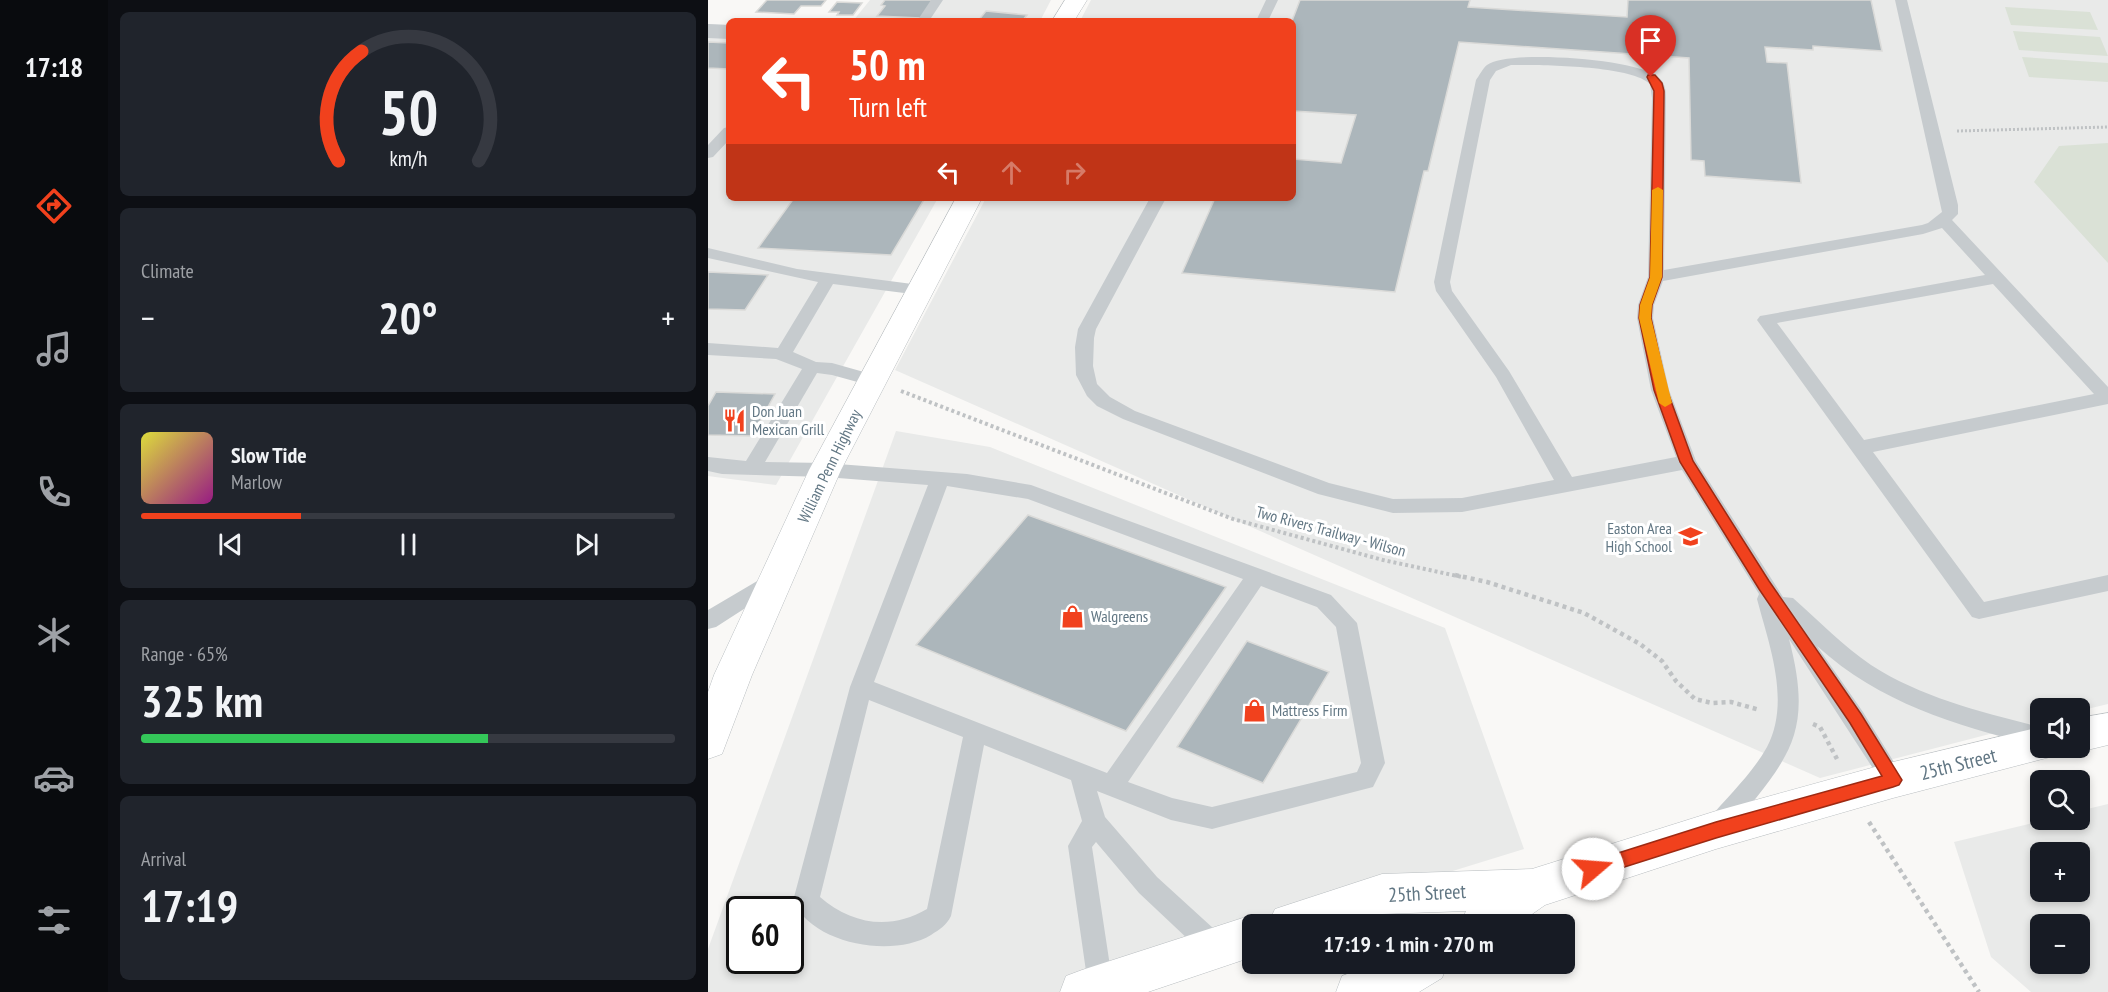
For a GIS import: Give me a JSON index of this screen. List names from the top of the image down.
{
  "streets": {
    "main road": ["William Penn Highway", "25th Street"],
    "path": ["Two Rivers Trailway - Wilson"]
  },
  "crossings": [
    ["William Penn Highway", "Two Rivers Trailway - Wilson"]
  ],
  "places": {
    "restaurant": ["Don Juan Mexican Grill"],
    "school or university": ["Easton Area High School"],
    "shop": ["Walgreens", "Mattress Firm"]
  },
  "page": {
    "tabs": "17:18",
    "turn": ["50 m", "Turn left"],
    "tile": [
      "Climate",
      ["Range · 65%", "325 km"],
      ["Arrival", "17:19"]
    ],
    "heat": ["−", "20°", "+"],
    "song": ["Slow Tide", "Marlow"],
    "map_buttons": ["+", "−"],
    "limit": "60",
    "trip": "17:19 · 1 min · 270 m",
    "gauge": ["50", "km/h"]
  }
}
